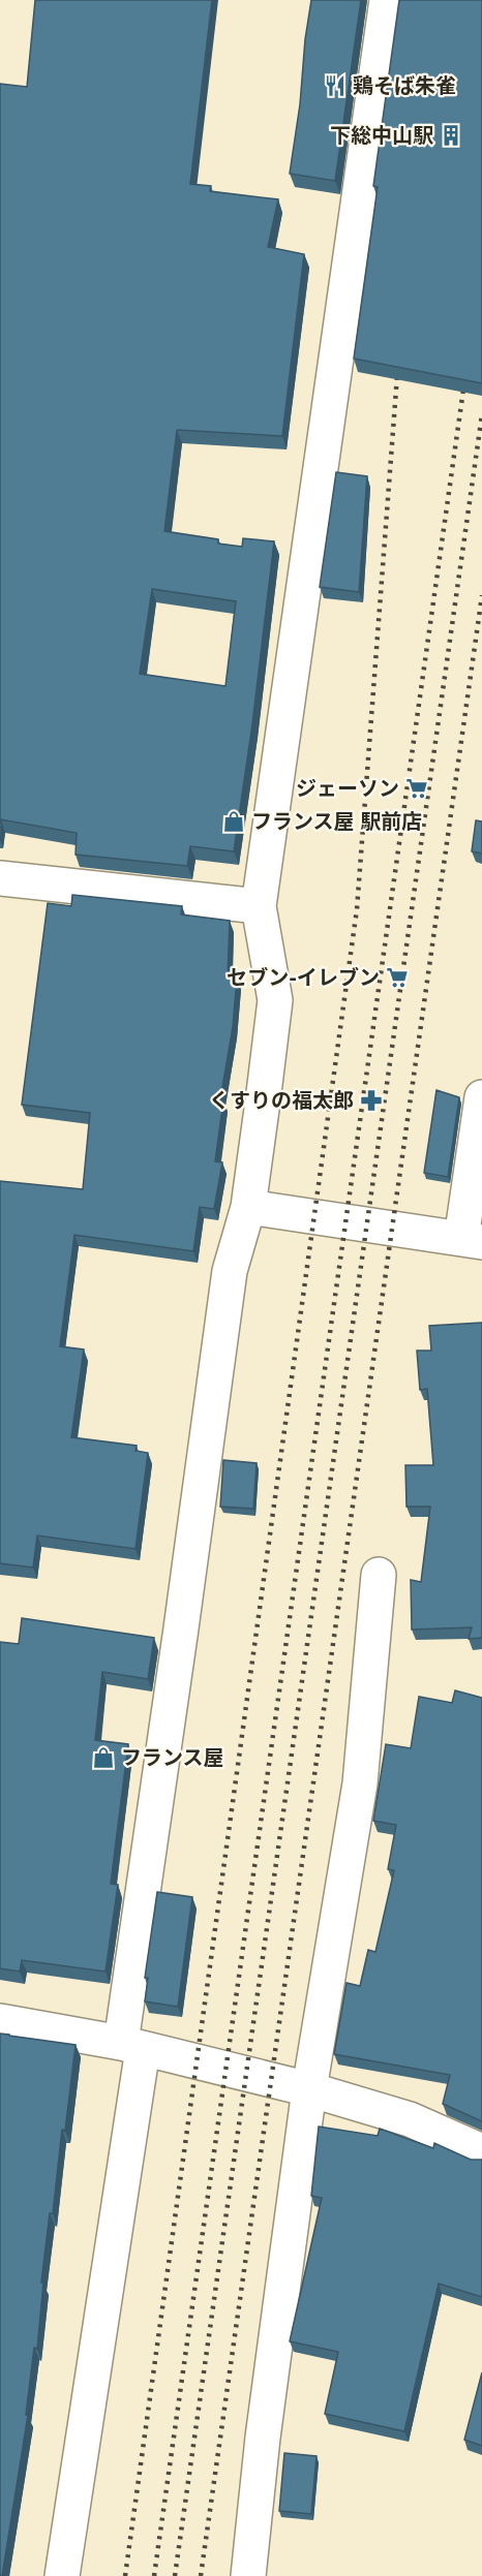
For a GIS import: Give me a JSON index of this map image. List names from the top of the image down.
{
  "places": {
    "restaurant": ["鶏そば朱雀"],
    "building": ["下総中山駅"],
    "supermarket": ["ジェーソン", "セブン-イレブン"],
    "shop": ["フランス屋 駅前店", "フランス屋"],
    "pharmacy": ["くすりの福太郎"]
  }
}
